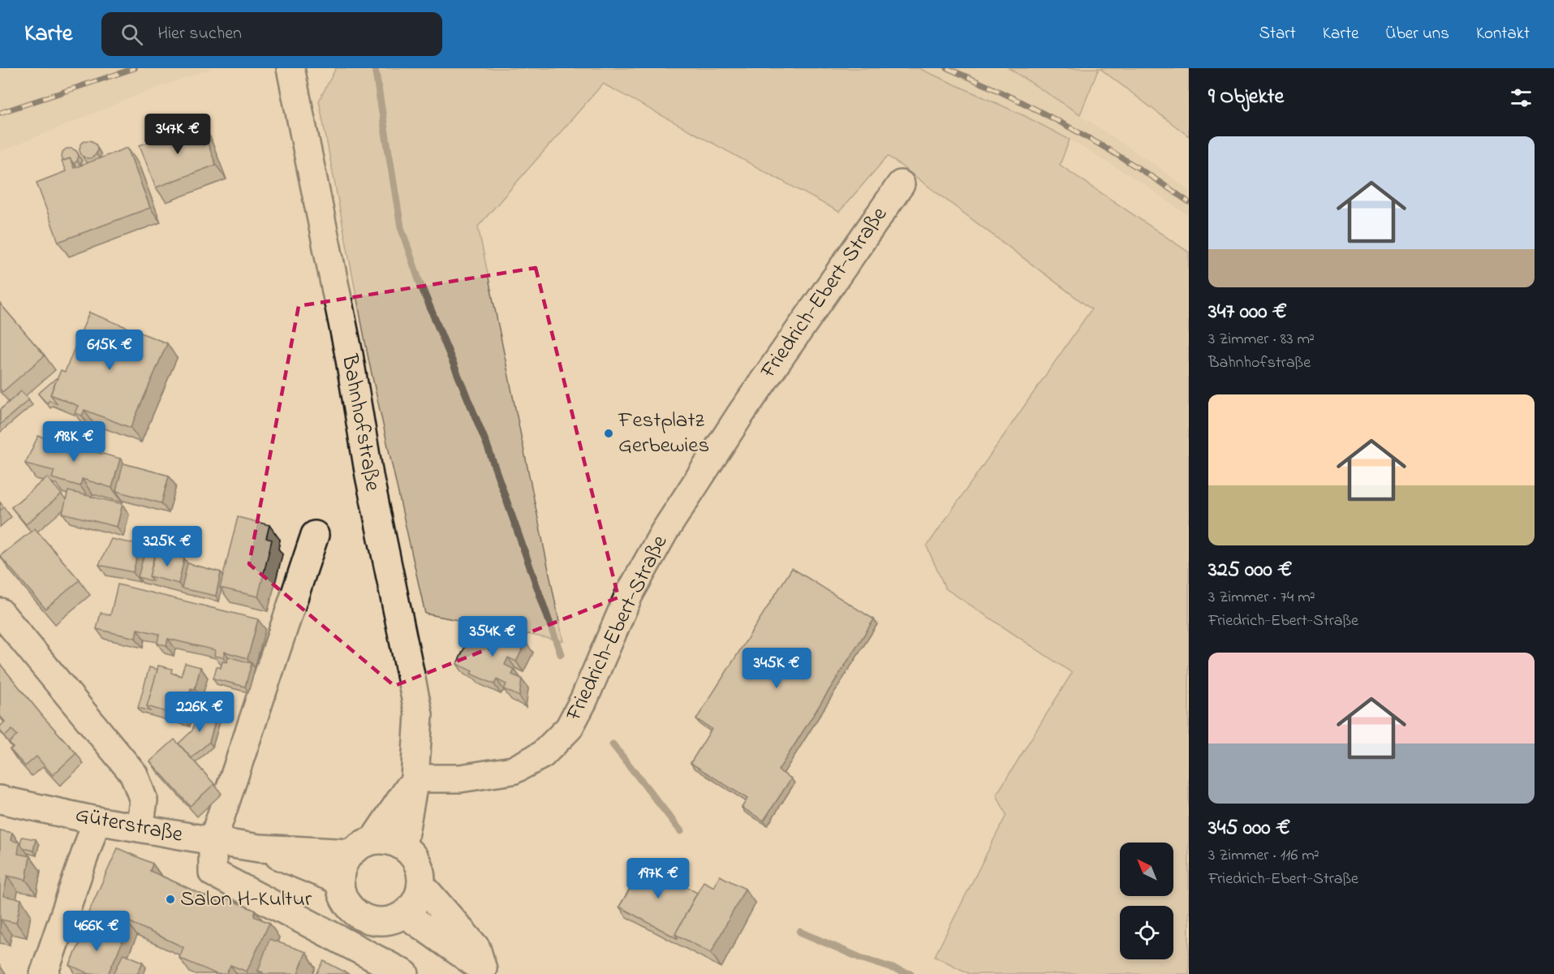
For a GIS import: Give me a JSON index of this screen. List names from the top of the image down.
{
  "streets": {
    "street": ["Friedrich-Ebert-Straße", "Bahnhofstraße", "Güterstraße"]
  },
  "crossings": [
    ["Friedrich-Ebert-Straße", "Bahnhofstraße"],
    ["Bahnhofstraße", "Güterstraße"]
  ],
  "places": ["Festplatz Gerbewies", "Salon H-Kultur"],
  "north": "top left",
  "page": {
    "header": "Karte",
    "search": "Hier suchen",
    "nav": [
      "Start",
      "Karte",
      "Über uns",
      "Kontakt"
    ],
    "heading": "9 Objekte",
    "price": [
      "347K €",
      "615K €",
      "198K €",
      "325K €",
      "354K €",
      "345K €",
      "226K €",
      "197K €",
      "466K €"
    ],
    "list": [
      {
        "name": "347 000 €",
        "note": "3 Zimmer · 83 m² · Bahnhofstraße"
      },
      {
        "name": "325 000 €",
        "note": "3 Zimmer · 74 m² · Friedrich-Ebert-Straße"
      },
      {
        "name": "345 000 €",
        "note": "3 Zimmer · 116 m² · Friedrich-Ebert-Straße"
      }
    ]
  }
}
